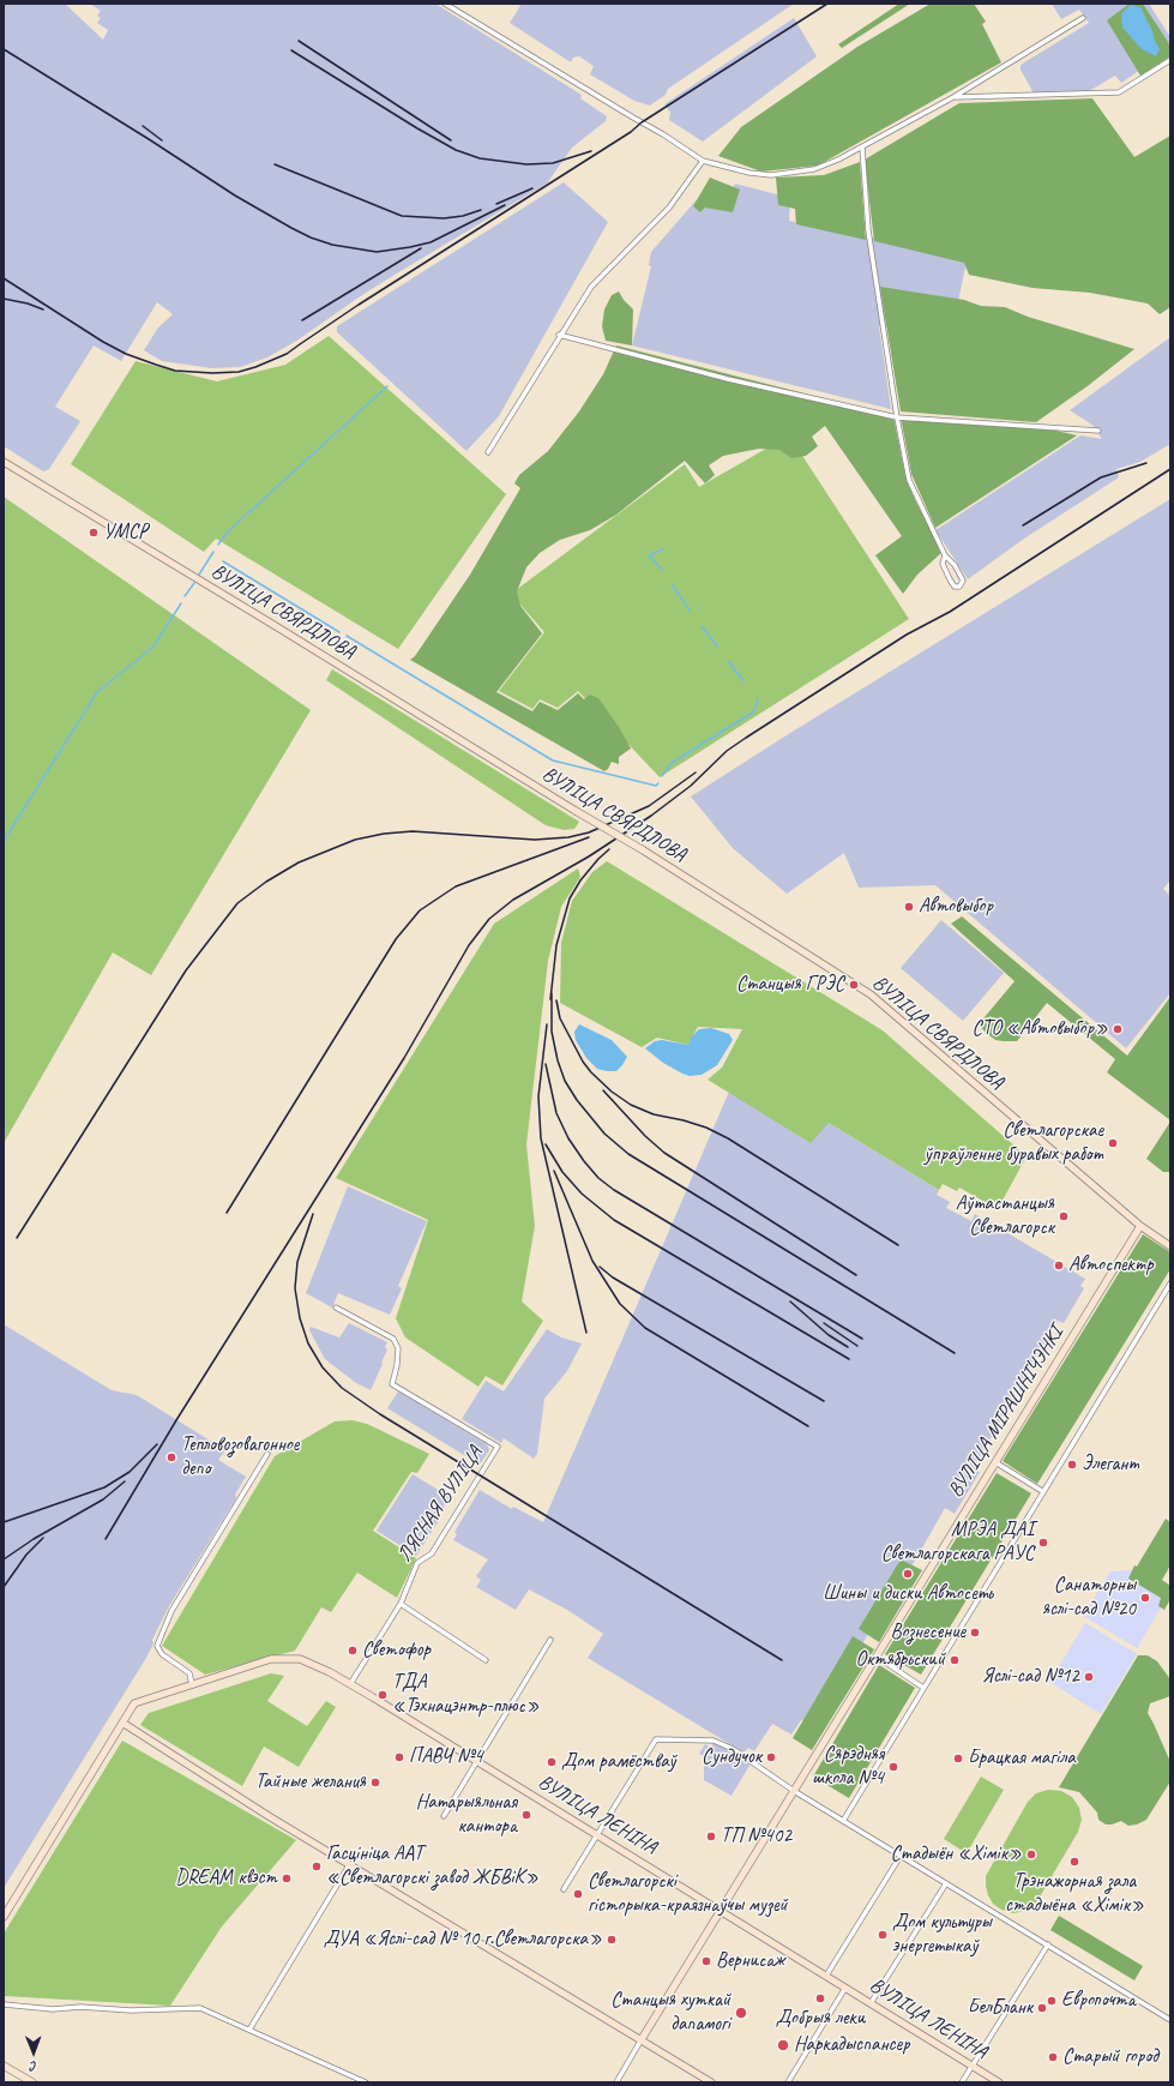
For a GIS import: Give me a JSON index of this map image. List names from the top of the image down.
{
  "streets": {
    "street": [
      "ВУЛІЦА СВЯРДЛОВА",
      "ВУЛІЦА МІРАШНІЧЭНКІ",
      "ЛЯСНАЯ ВУЛІЦА",
      "ВУЛІЦА ЛЕНІНА"
    ]
  },
  "crossings": [
    ["ВУЛІЦА СВЯРДЛОВА", "ВУЛІЦА МІРАШНІЧЭНКІ"],
    ["ВУЛІЦА МІРАШНІЧЭНКІ", "ВУЛІЦА ЛЕНІНА"],
    ["ЛЯСНАЯ ВУЛІЦА", "ВУЛІЦА ЛЕНІНА"]
  ],
  "places": [
    "УМСР",
    "Автовыбор",
    "Станцыя ГРЭС",
    "СТО «Автовыбор»",
    "Светлагорскае ўпраўленне буравых работ",
    "Аўтастанцыя Светлагорск",
    "Автоспектр",
    "Тепловозовагонное депо",
    "Элегант",
    "МРЭА ДАІ Светлагорскага РАУС",
    "Шины и диски Автосеть",
    "Санаторны яслі-сад №20",
    "Вознесение",
    "Светофор",
    "Октябрьский",
    "Яслі-сад №12",
    "ТДА «Тэхнацэнтр-плюс»",
    "ПАВЧ №4",
    "Сундучок",
    "Брацкая магіла",
    "Дом рамёстваў",
    "Сярэдняя школа №4",
    "Тайные желания",
    "Натарыяльная кантора",
    "ТП №402",
    "Стадыён «Хімік»",
    "Трэнажорная зала стадыёна «Хімік»",
    "Гасцініца ААТ «Светлагорскі завод ЖБВіК»",
    "DREAM квэст",
    "Светлагорскі гісторыка-краязнаўчы музей",
    "Дом культуры энергетыкаў",
    "ДУА «Яслі-сад № 10 г.Светлагорска»",
    "Вернисаж",
    "Добрыя леки",
    "Европочта",
    "БелБланк",
    "Станцыя хуткай дапамогі",
    "Наркадыспансер",
    "Старый город"
  ],
  "north": "bottom"
}
